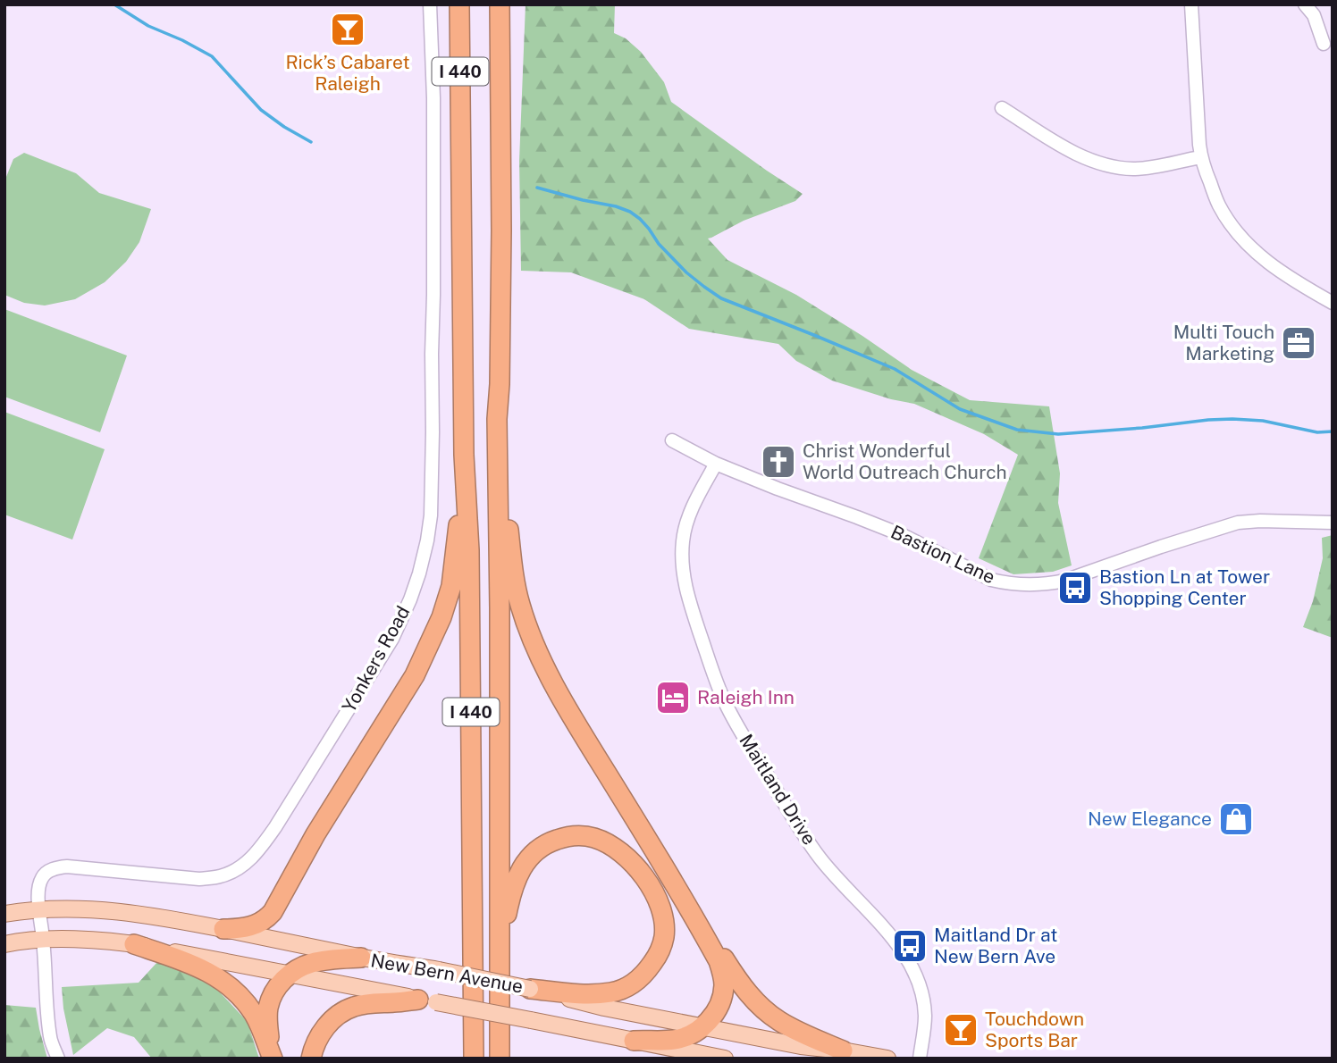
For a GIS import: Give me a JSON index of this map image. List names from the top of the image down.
{
  "streets": {
    "highway": ["I 440"],
    "main road": ["New Bern Avenue"],
    "street": ["Bastion Lane", "Yonkers Road", "Maitland Drive"]
  },
  "crossings": [
    ["Bastion Lane", "Maitland Drive"],
    ["Yonkers Road", "New Bern Avenue"]
  ],
  "places": {
    "bar": ["Rick’s Cabaret Raleigh", "Touchdown Sports Bar"],
    "office": ["Multi Touch Marketing"],
    "church": ["Christ Wonderful World Outreach Church"],
    "bus stop": ["Bastion Ln at Tower Shopping Center", "Maitland Dr at New Bern Ave"],
    "hotel": ["Raleigh Inn"],
    "shop": ["New Elegance"]
  }
}
